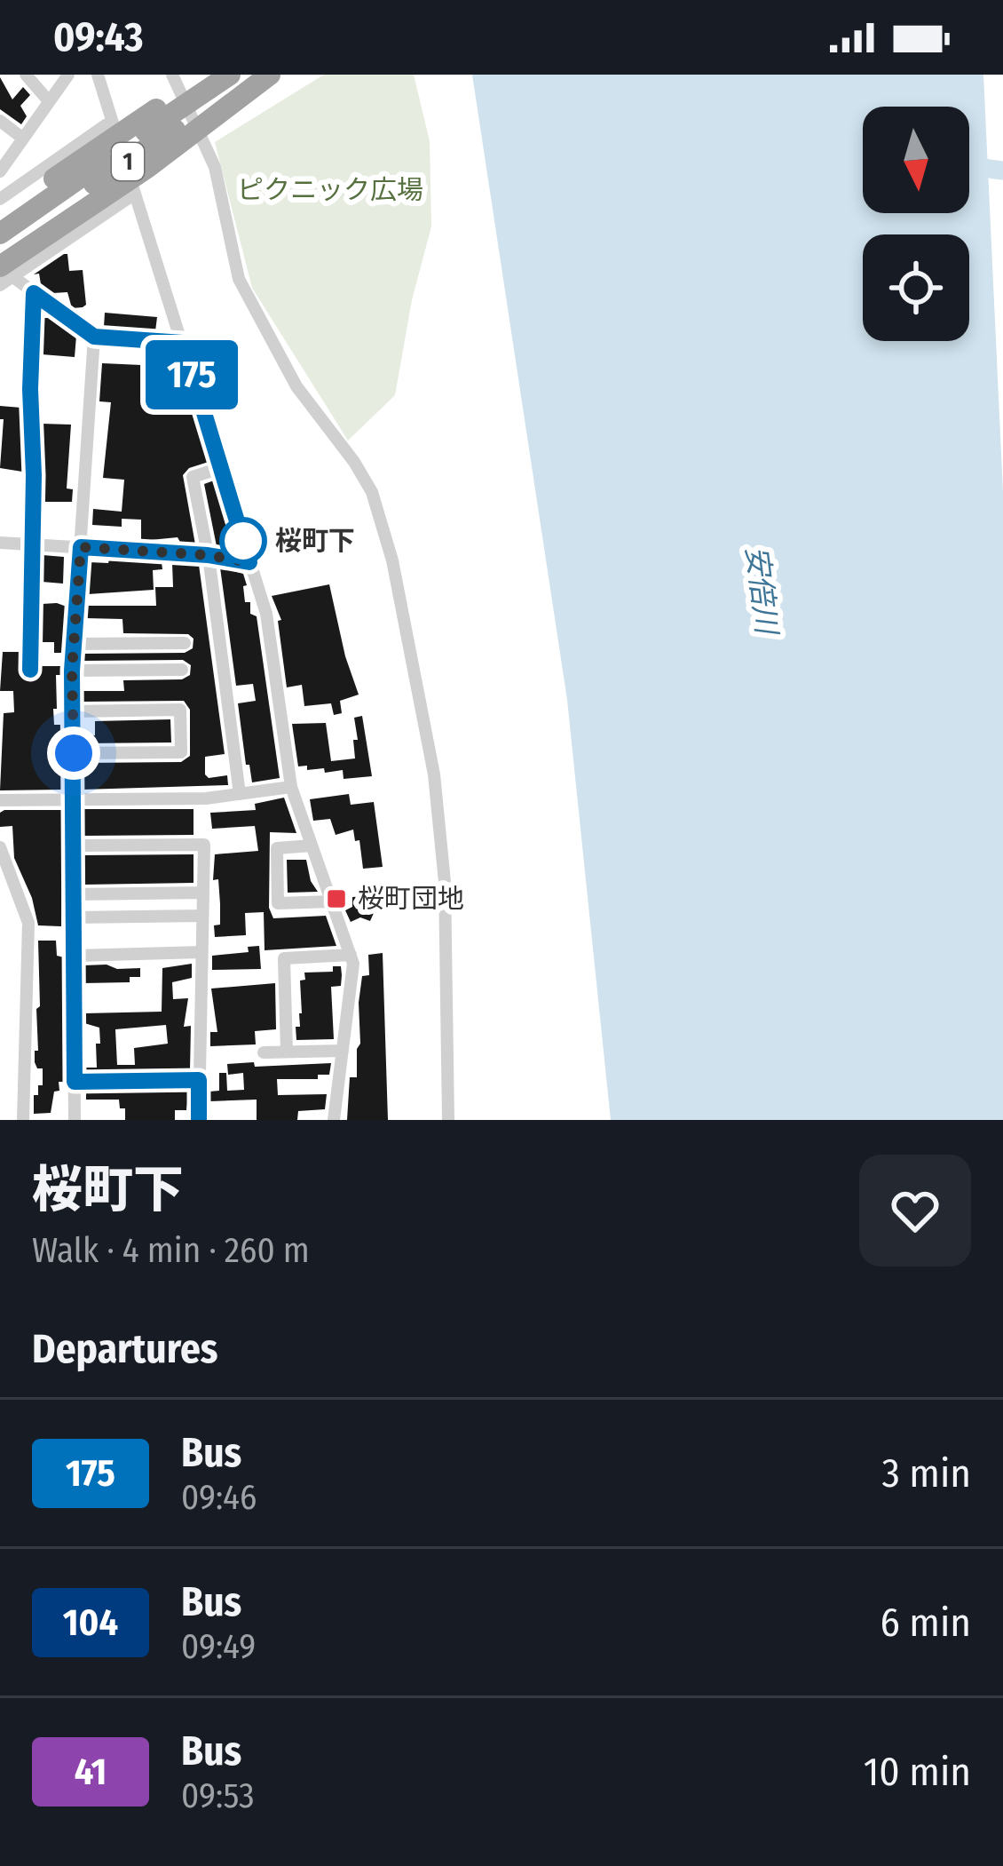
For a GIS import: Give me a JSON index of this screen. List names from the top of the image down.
{
  "streets": {
    "highway": ["1"]
  },
  "water": ["安倍川"],
  "parks": ["ピクニック広場"],
  "places": {
    "other": ["桜町下"],
    "transit": ["桜町団地"]
  },
  "lines": ["bus line 175"],
  "north": "bottom",
  "page": {
    "status": "09:43",
    "on_map": "175",
    "heading": [
      ["桜町下", "Walk · 4 min · 260 m"],
      "Departures"
    ],
    "list": [
      {
        "mark": "175",
        "name": "Bus",
        "note": "09:46",
        "value": "3 min"
      },
      {
        "mark": "104",
        "name": "Bus",
        "note": "09:49",
        "value": "6 min"
      },
      {
        "mark": "41",
        "name": "Bus",
        "note": "09:53",
        "value": "10 min"
      }
    ]
  }
}
